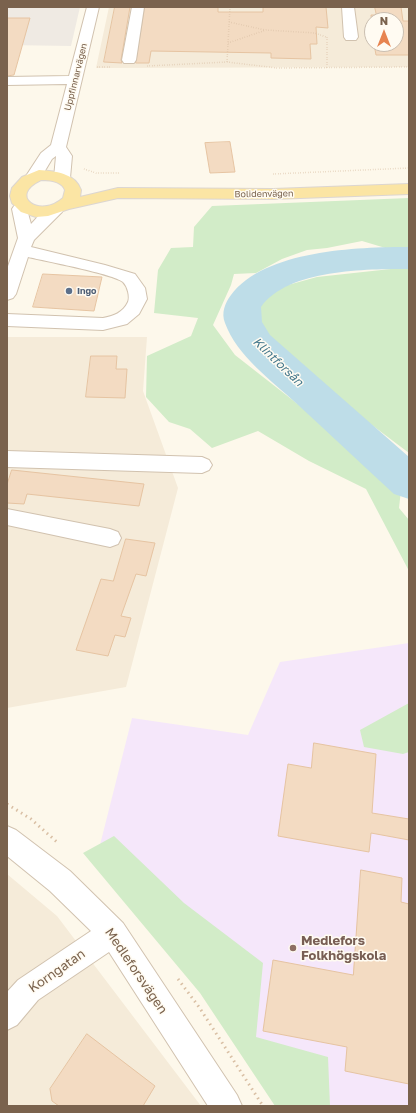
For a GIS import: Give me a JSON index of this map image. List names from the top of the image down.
{
  "streets": {
    "main road": ["Bolidenvägen"],
    "street": ["Uppfinnarvägen", "Korngatan", "Medleforsvägen"]
  },
  "crossings": [
    ["Korngatan", "Medleforsvägen"]
  ],
  "water": ["Klintforsån"],
  "places": ["Ingo", "Medlefors Folkhögskola"],
  "north": "top"
}
